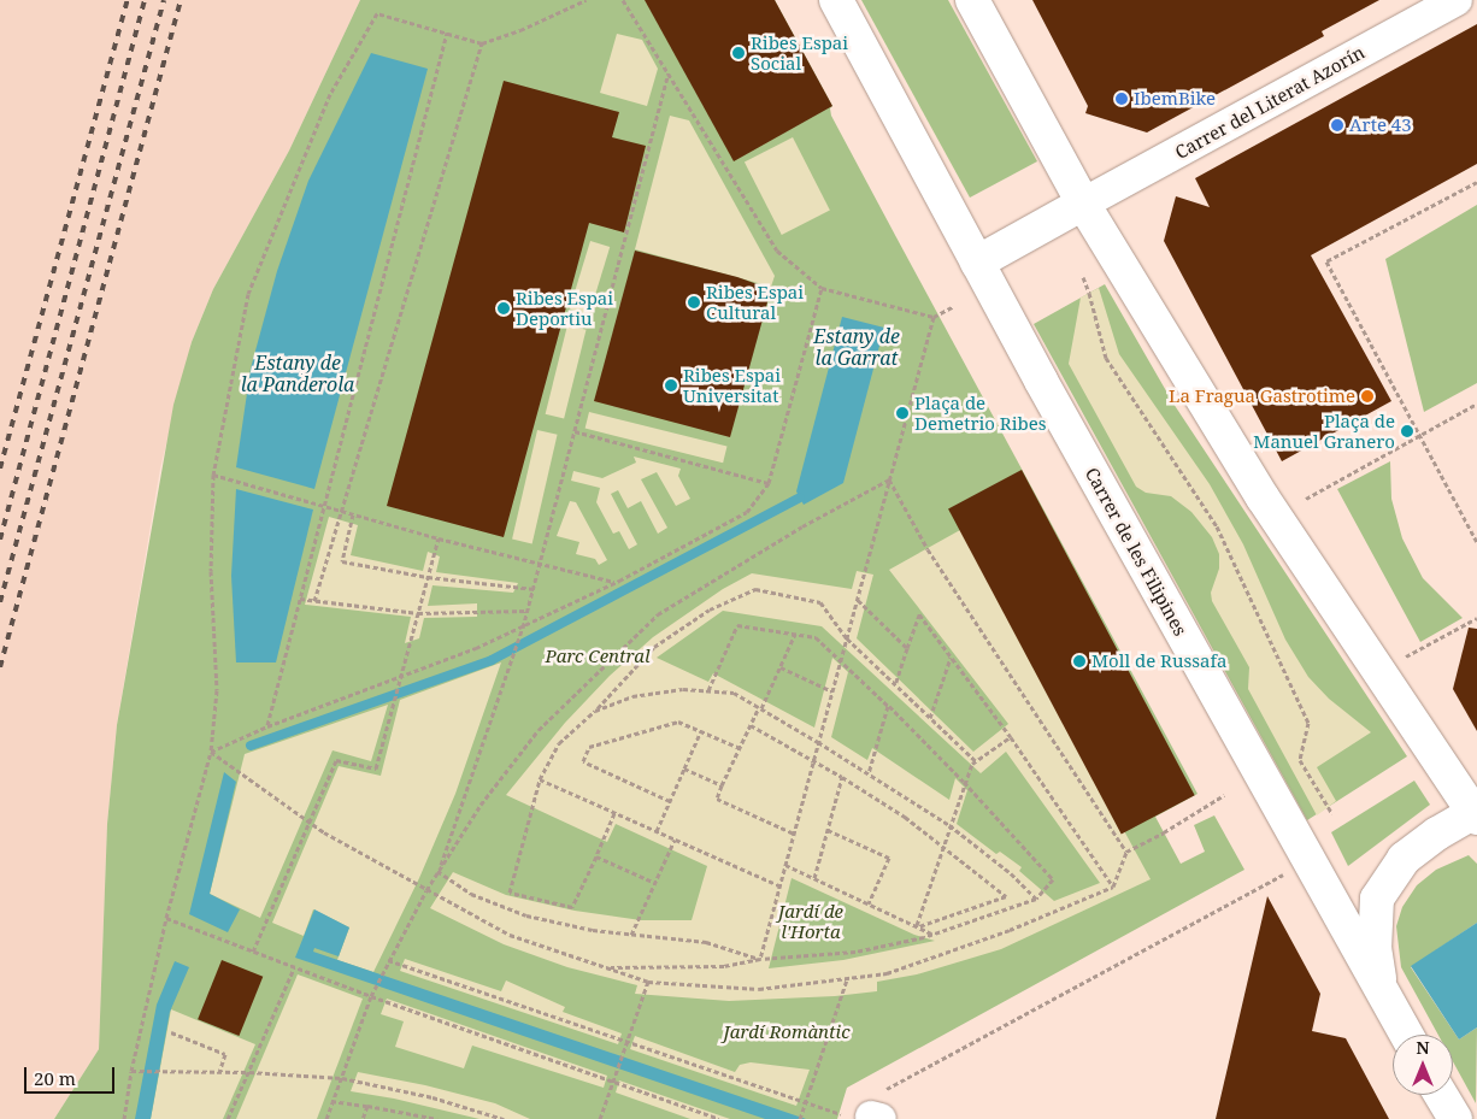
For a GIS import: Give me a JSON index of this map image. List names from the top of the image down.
{
  "streets": {
    "main road": ["Carrer de les Filipines"],
    "street": ["Carrer del Literat Azorín"]
  },
  "crossings": [
    ["Carrer del Literat Azorín", "Carrer de les Filipines"]
  ],
  "water": ["Estany de la Garrat", "Estany de la Panderola"],
  "parks": ["Parc Central", "Jardí de l'Horta", "Jardí Romàntic"],
  "places": [
    "Ribes Espai Social",
    "IbemBike",
    "Arte 43",
    "Ribes Espai Cultural",
    "Ribes Espai Deportiu",
    "Ribes Espai Universitat",
    "La Fragua Gastrotime",
    "Plaça de Demetrio Ribes",
    "Plaça de Manuel Granero",
    "Moll de Russafa"
  ],
  "scale_bar": "20 m",
  "north": "top"
}
